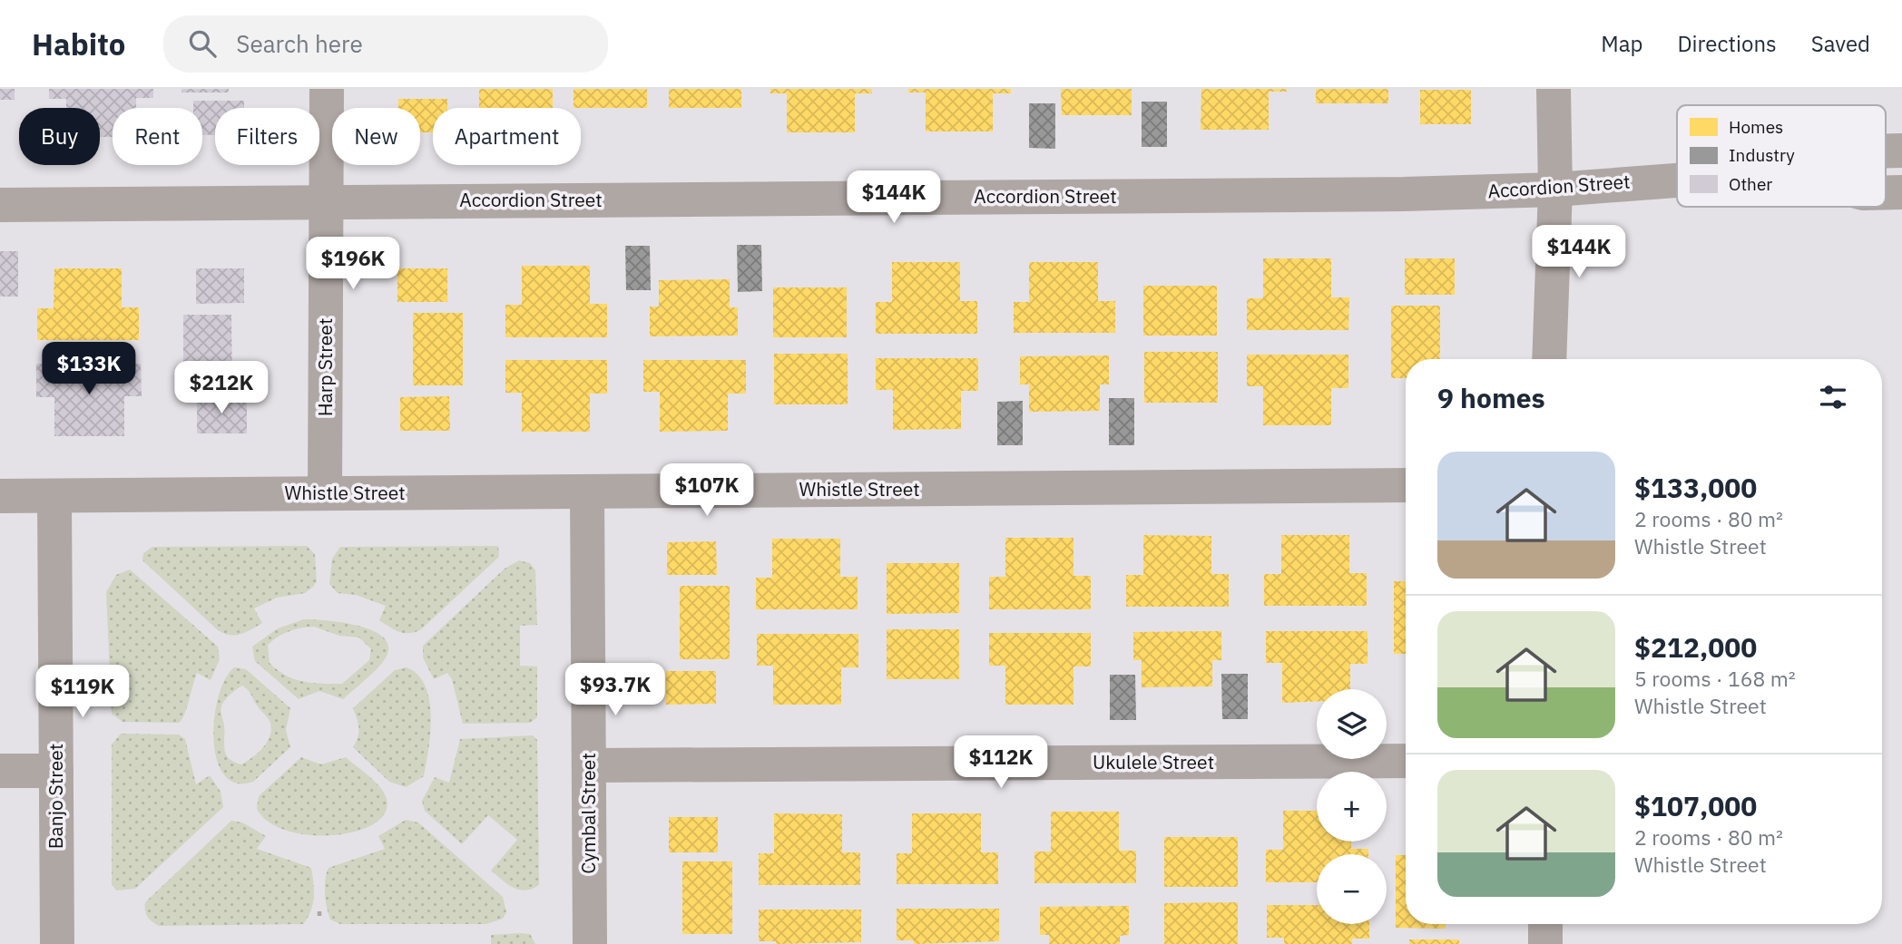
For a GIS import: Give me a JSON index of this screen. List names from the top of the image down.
{
  "streets": {
    "street": [
      "Accordion Street",
      "Harp Street",
      "Whistle Street",
      "Ukulele Street",
      "Banjo Street",
      "Cymbal Street"
    ]
  },
  "crossings": [
    ["Accordion Street", "Harp Street"],
    ["Harp Street", "Whistle Street"],
    ["Whistle Street", "Banjo Street"],
    ["Whistle Street", "Cymbal Street"],
    ["Ukulele Street", "Cymbal Street"]
  ],
  "legend": ["Homes", "Industry", "Other"],
  "page": {
    "header": "Habito",
    "search": "Search here",
    "nav": ["Map", "Directions", "Saved"],
    "chip": [
      "Buy",
      "Rent",
      "Filters",
      "New",
      "Apartment"
    ],
    "price": [
      "$144K",
      "$144K",
      "$196K",
      "$133K",
      "$212K",
      "$107K",
      "$93.7K",
      "$119K",
      "$112K"
    ],
    "heading": "9 homes",
    "list": [
      {
        "name": "$133,000",
        "note": "2 rooms · 80 m² · Whistle Street"
      },
      {
        "name": "$212,000",
        "note": "5 rooms · 168 m² · Whistle Street"
      },
      {
        "name": "$107,000",
        "note": "2 rooms · 80 m² · Whistle Street"
      }
    ],
    "map_buttons": ["+", "−"]
  }
}
